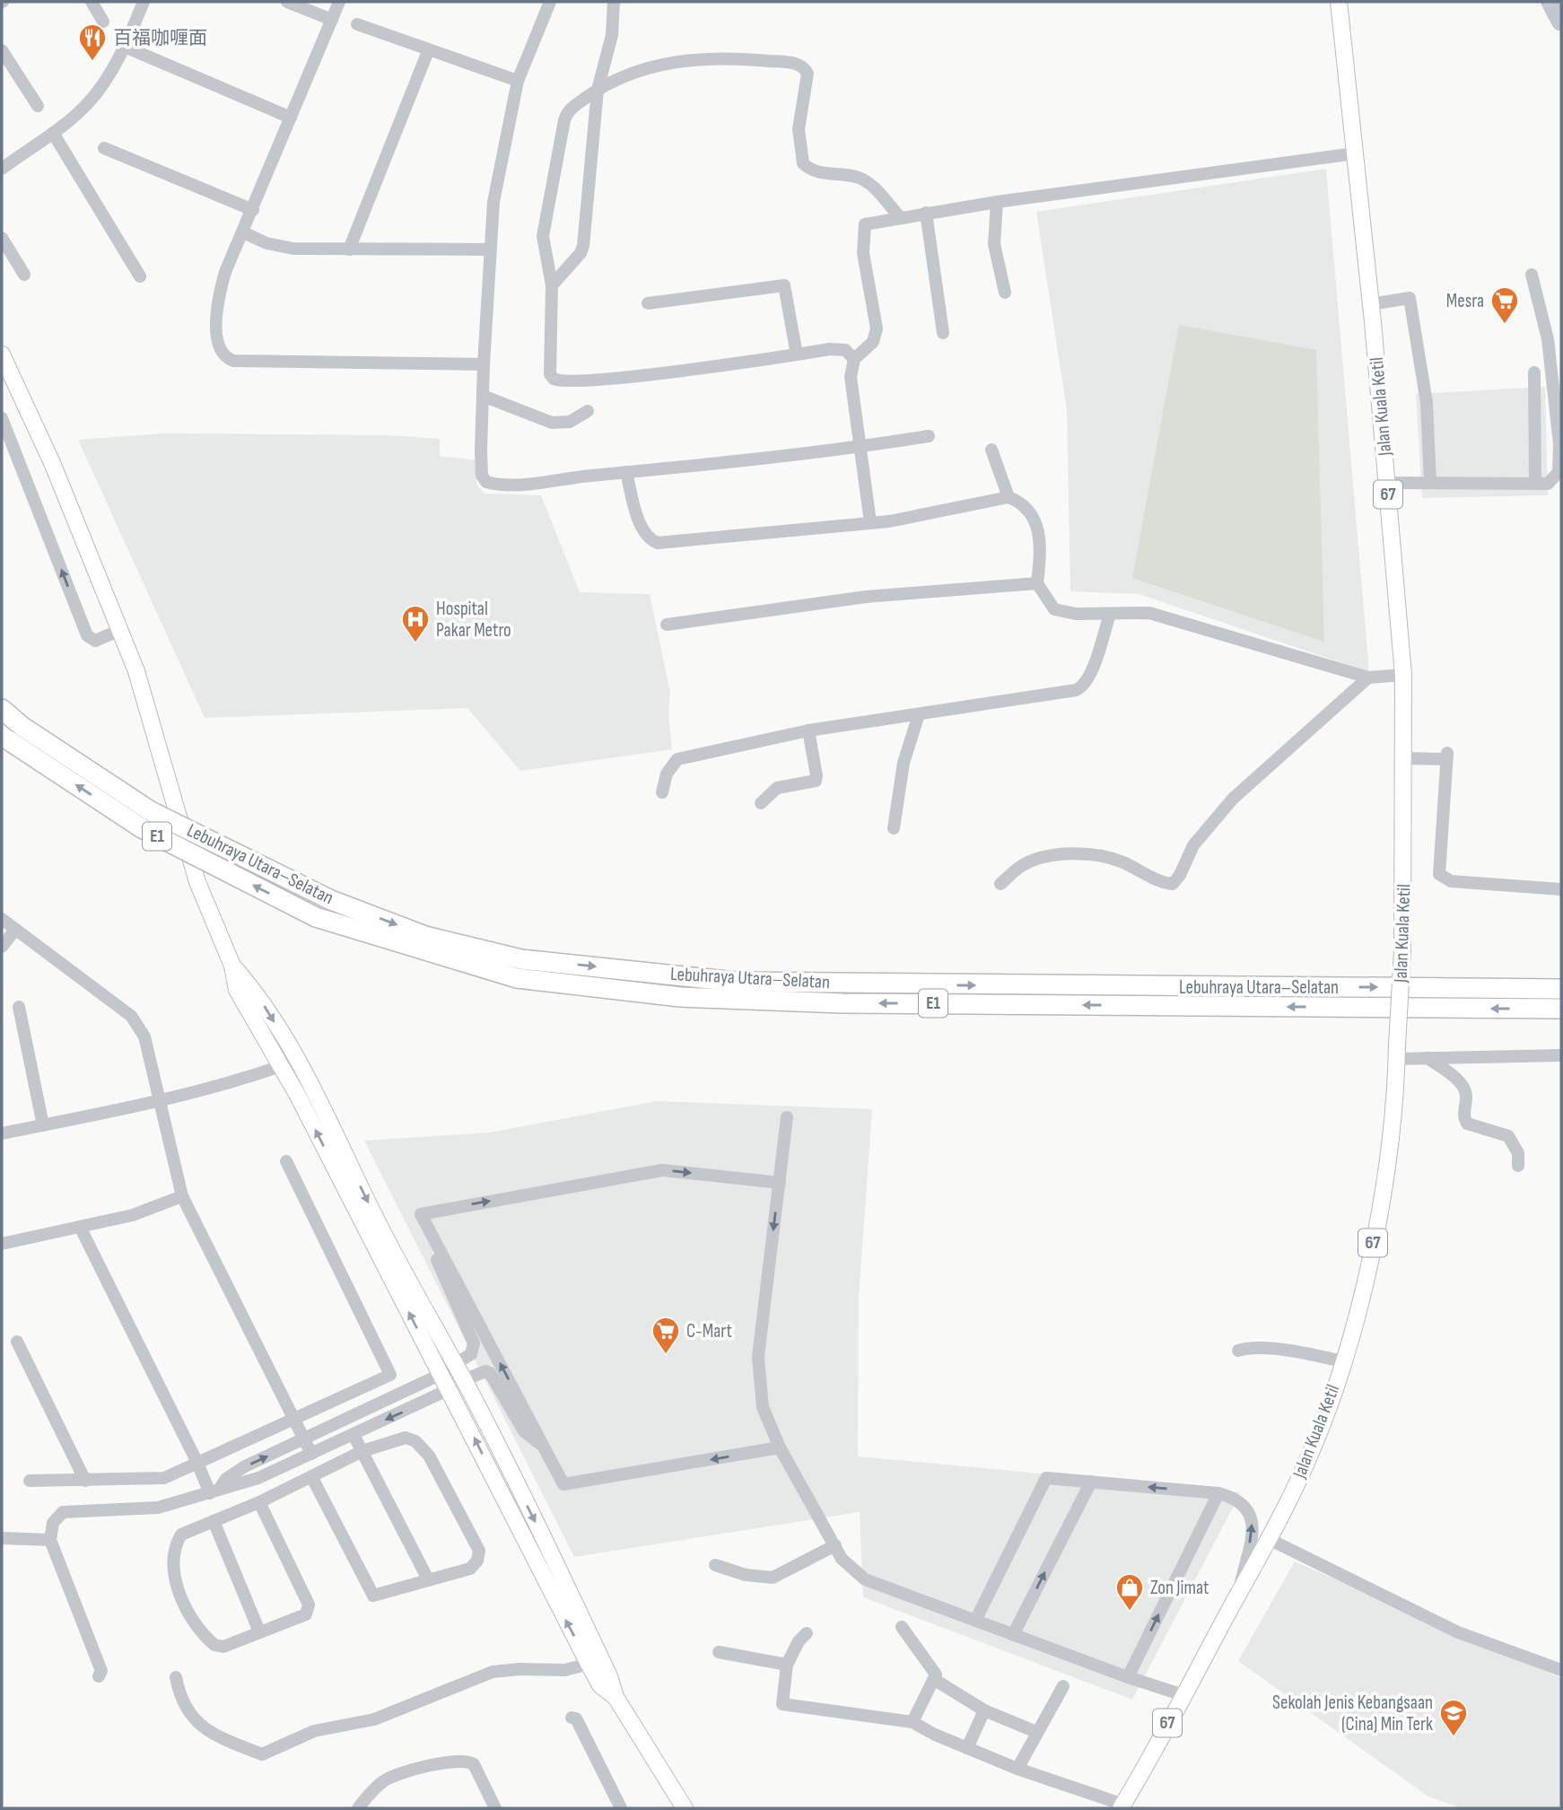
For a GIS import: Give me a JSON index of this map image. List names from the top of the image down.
{
  "streets": {
    "highway": ["E1", "Lebuhraya Utara–Selatan"],
    "main road": ["Jalan Kuala Ketil", "67"]
  },
  "places": {
    "restaurant": ["百福咖喱面"],
    "supermarket": ["Mesra", "C-Mart"],
    "hospital": ["Hospital Pakar Metro"],
    "shop": ["Zon Jimat"],
    "school or university": ["Sekolah Jenis Kebangsaan (Cina) Min Terk"]
  }
}
